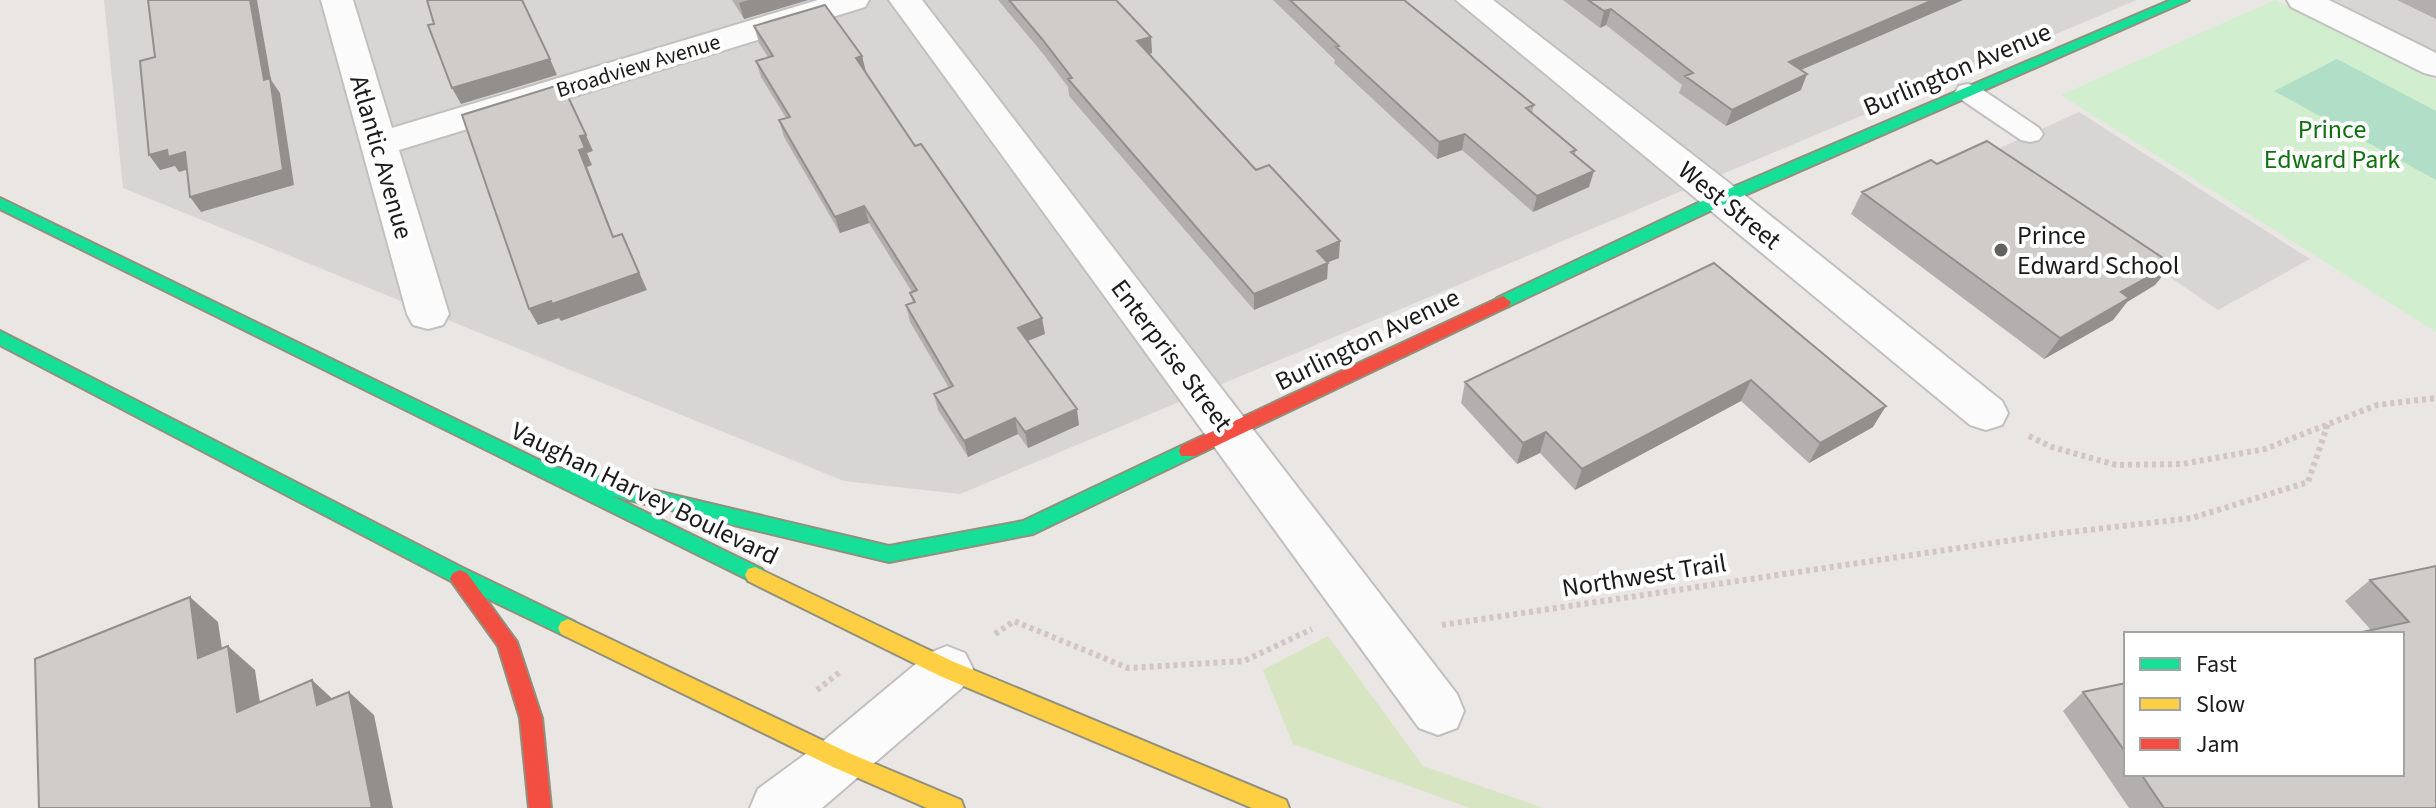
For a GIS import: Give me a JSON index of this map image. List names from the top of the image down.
{
  "streets": {
    "main road": ["Burlington Avenue", "Vaughan Harvey Boulevard"],
    "street": [
      "Broadview Avenue",
      "Atlantic Avenue",
      "West Street",
      "Enterprise Street"
    ],
    "path": ["Northwest Trail"]
  },
  "crossings": [
    ["Broadview Avenue", "Atlantic Avenue"],
    ["Burlington Avenue", "West Street"],
    ["Burlington Avenue", "Enterprise Street"],
    ["Burlington Avenue", "Vaughan Harvey Boulevard"],
    ["Enterprise Street", "Northwest Trail"],
    ["Vaughan Harvey Boulevard", "Northwest Trail"]
  ],
  "parks": ["Prince Edward Park"],
  "places": ["Prince Edward School"],
  "legend": ["Fast", "Slow", "Jam"]
}
